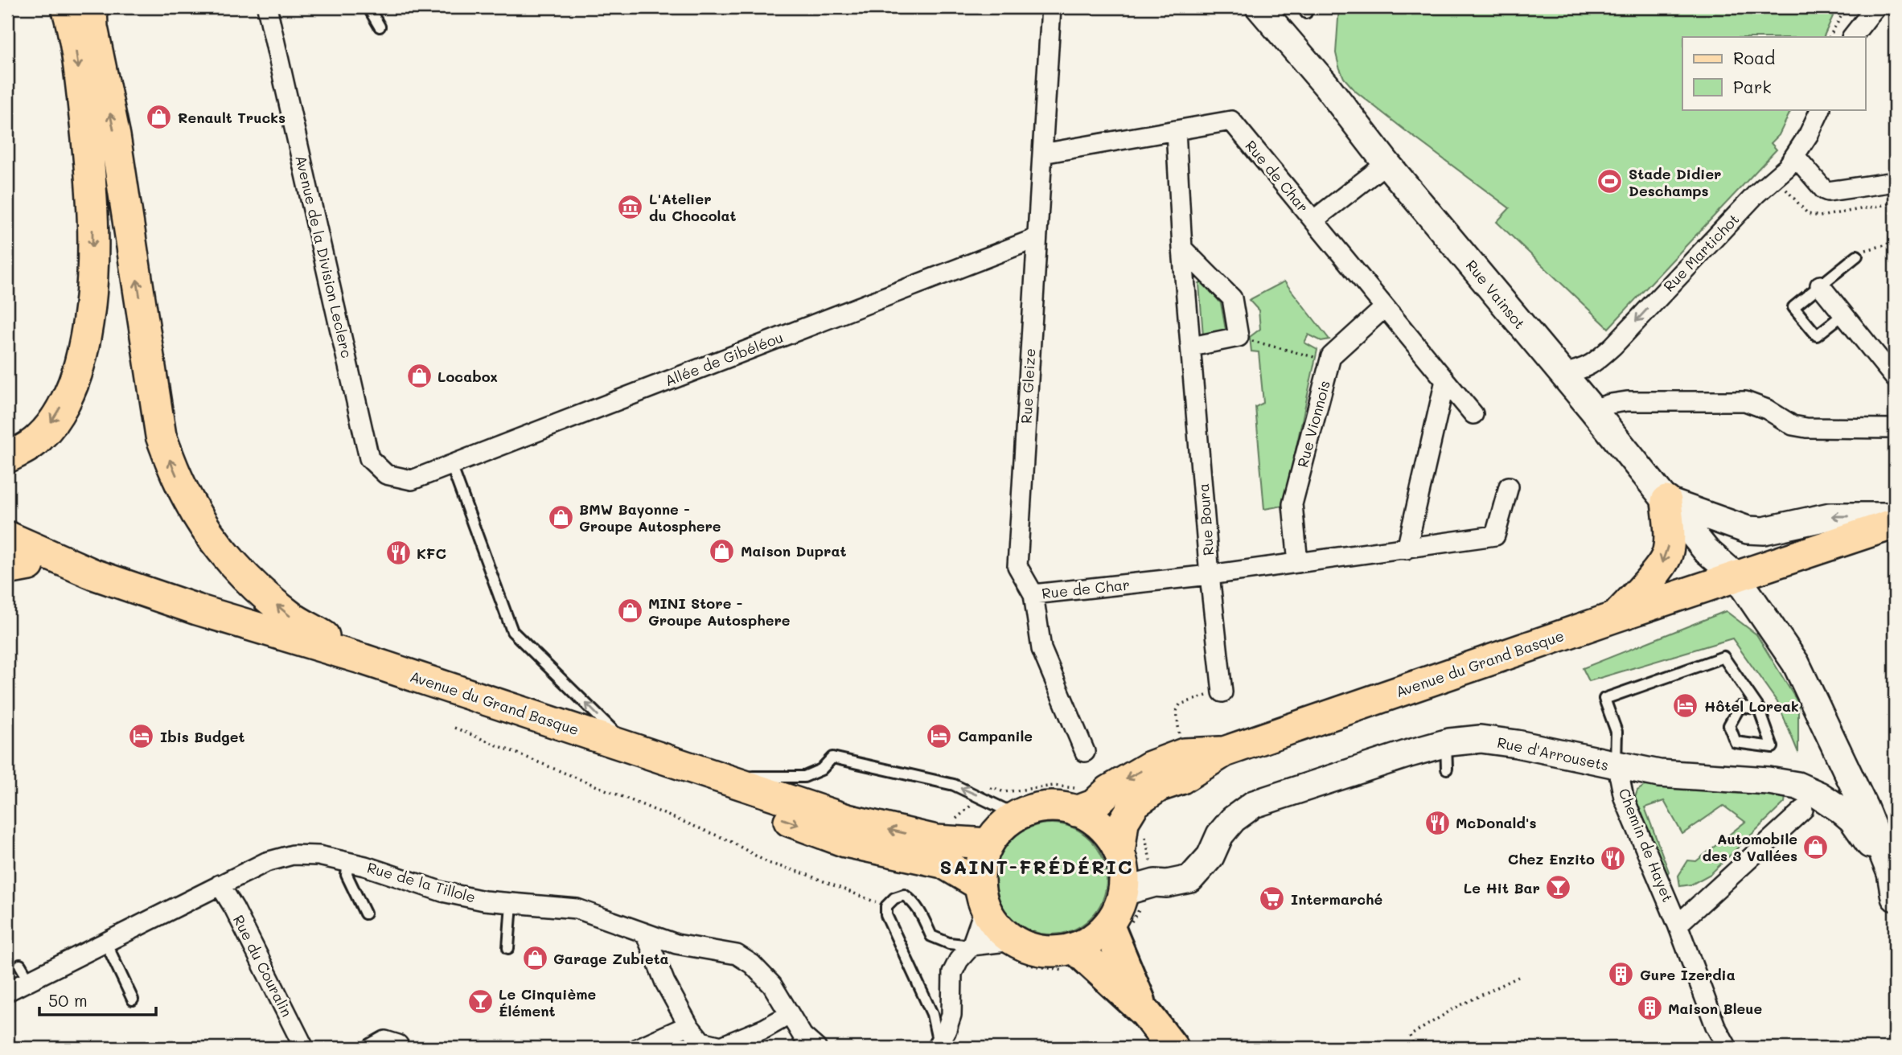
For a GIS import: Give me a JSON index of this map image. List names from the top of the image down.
{
  "streets": {
    "main road": ["Avenue du Grand Basque"],
    "street": [
      "Rue de Char",
      "Rue Martichot",
      "Avenue de la Division Leclerc",
      "Rue Vainsot",
      "Allée de Gibéléou",
      "Rue Gleize",
      "Rue Vionnois",
      "Rue Boura",
      "Rue d'Arrousets",
      "Chemin de Hayet",
      "Rue de la Tillole",
      "Rue du Couralin"
    ]
  },
  "crossings": [
    ["Rue de Char", "Rue Gleize"],
    ["Rue de Char", "Rue Vionnois"],
    ["Rue de Char", "Rue Boura"],
    ["Rue Martichot", "Rue Vainsot"],
    ["Avenue de la Division Leclerc", "Allée de Gibéléou"],
    ["Rue Vainsot", "Avenue du Grand Basque"],
    ["Allée de Gibéléou", "Rue Gleize"],
    ["Rue d'Arrousets", "Chemin de Hayet"],
    ["Rue de la Tillole", "Rue du Couralin"]
  ],
  "one_way": ["Rue Martichot"],
  "districts": ["SAINT-FRÉDÉRIC"],
  "places": {
    "shop": [
      "Renault Trucks",
      "Locabox",
      "BMW Bayonne - Groupe Autosphere",
      "Maison Duprat",
      "MINI Store - Groupe Autosphere",
      "Automobile des 3 Vallées",
      "Garage Zubieta"
    ],
    "sports": ["Stade Didier Deschamps"],
    "museum": ["L'Atelier du Chocolat"],
    "restaurant": ["KFC", "McDonald's", "Chez Enzito"],
    "hotel": ["Hôtel Loreak", "Campanile", "Ibis Budget"],
    "bar": ["Le Hit Bar", "Le Cinquième Élément"],
    "supermarket": ["Intermarché"],
    "building": ["Gure Izerdia", "Maison Bleue"]
  },
  "legend": ["Road", "Park"],
  "scale_bar": "50 m"
}
